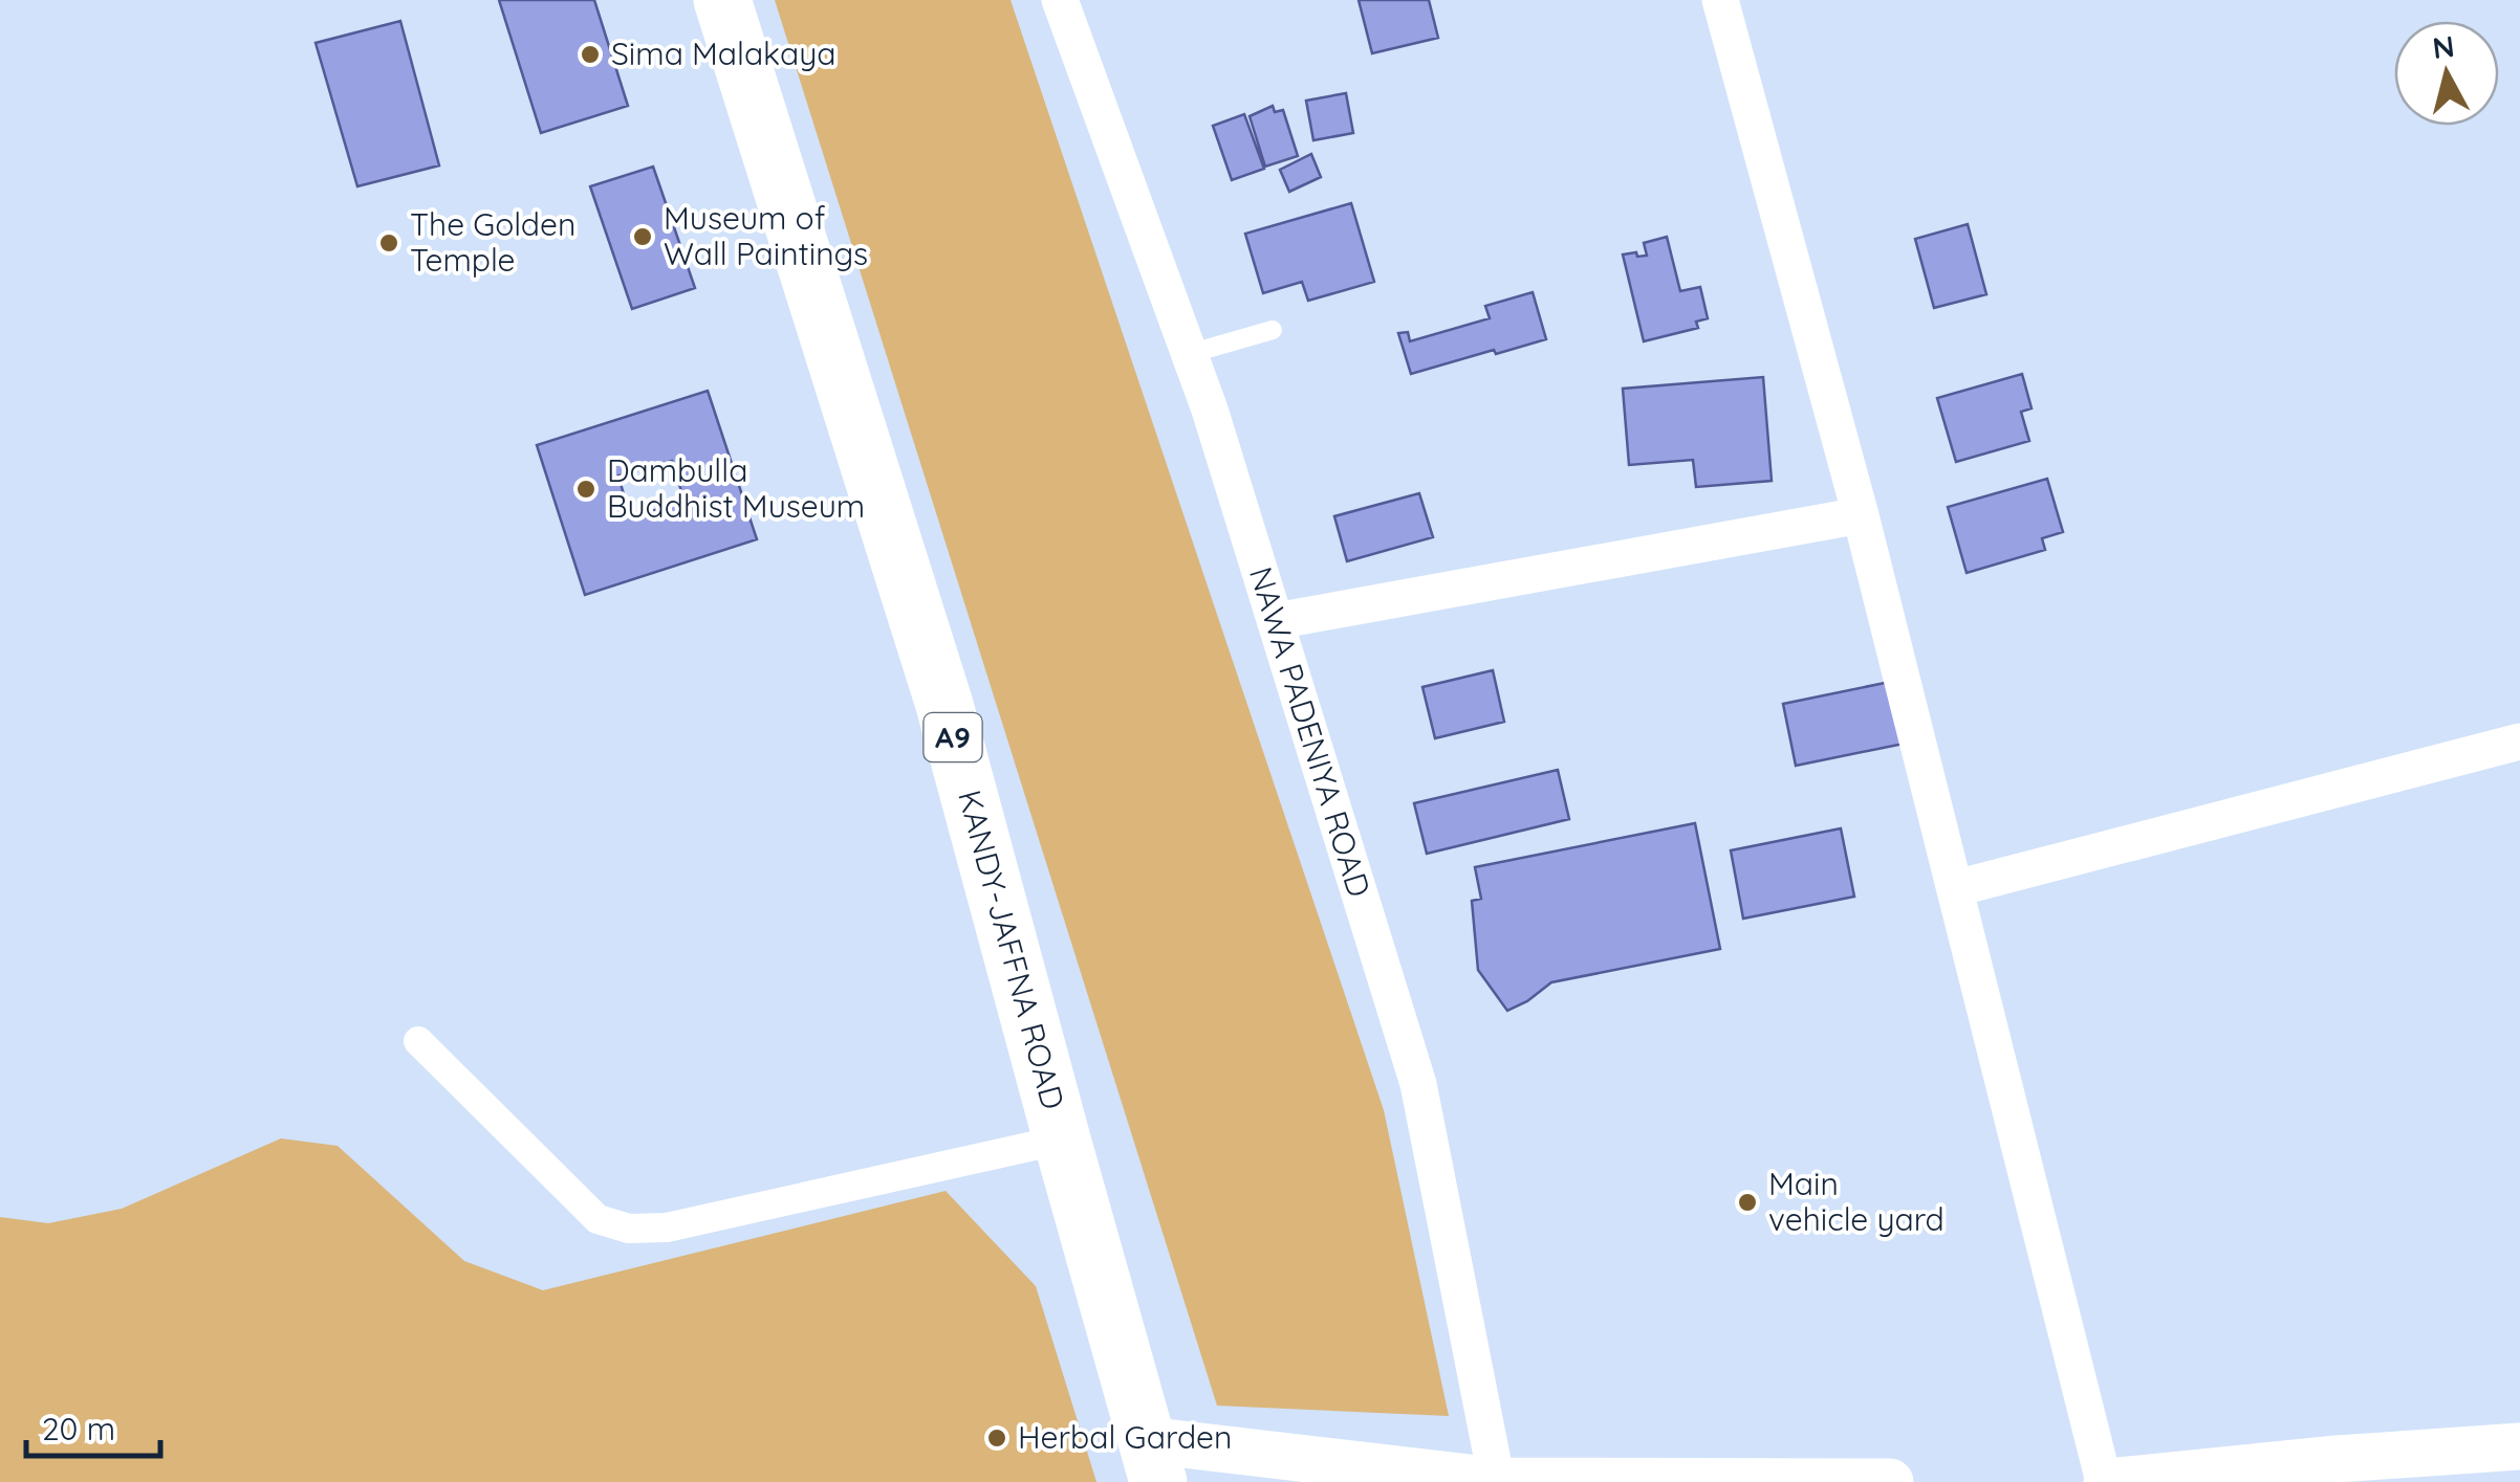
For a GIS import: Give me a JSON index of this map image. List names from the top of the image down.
{
  "streets": {
    "highway": ["A9", "KANDY-JAFFNA ROAD"],
    "street": ["NAWA PADENIYA ROAD"]
  },
  "places": [
    "Sima Malakaya",
    "Museum of Wall Paintings",
    "The Golden Temple",
    "Dambulla Buddhist Museum",
    "Main vehicle yard",
    "Herbal Garden"
  ],
  "scale_bar": "20 m",
  "north": "top"
}
